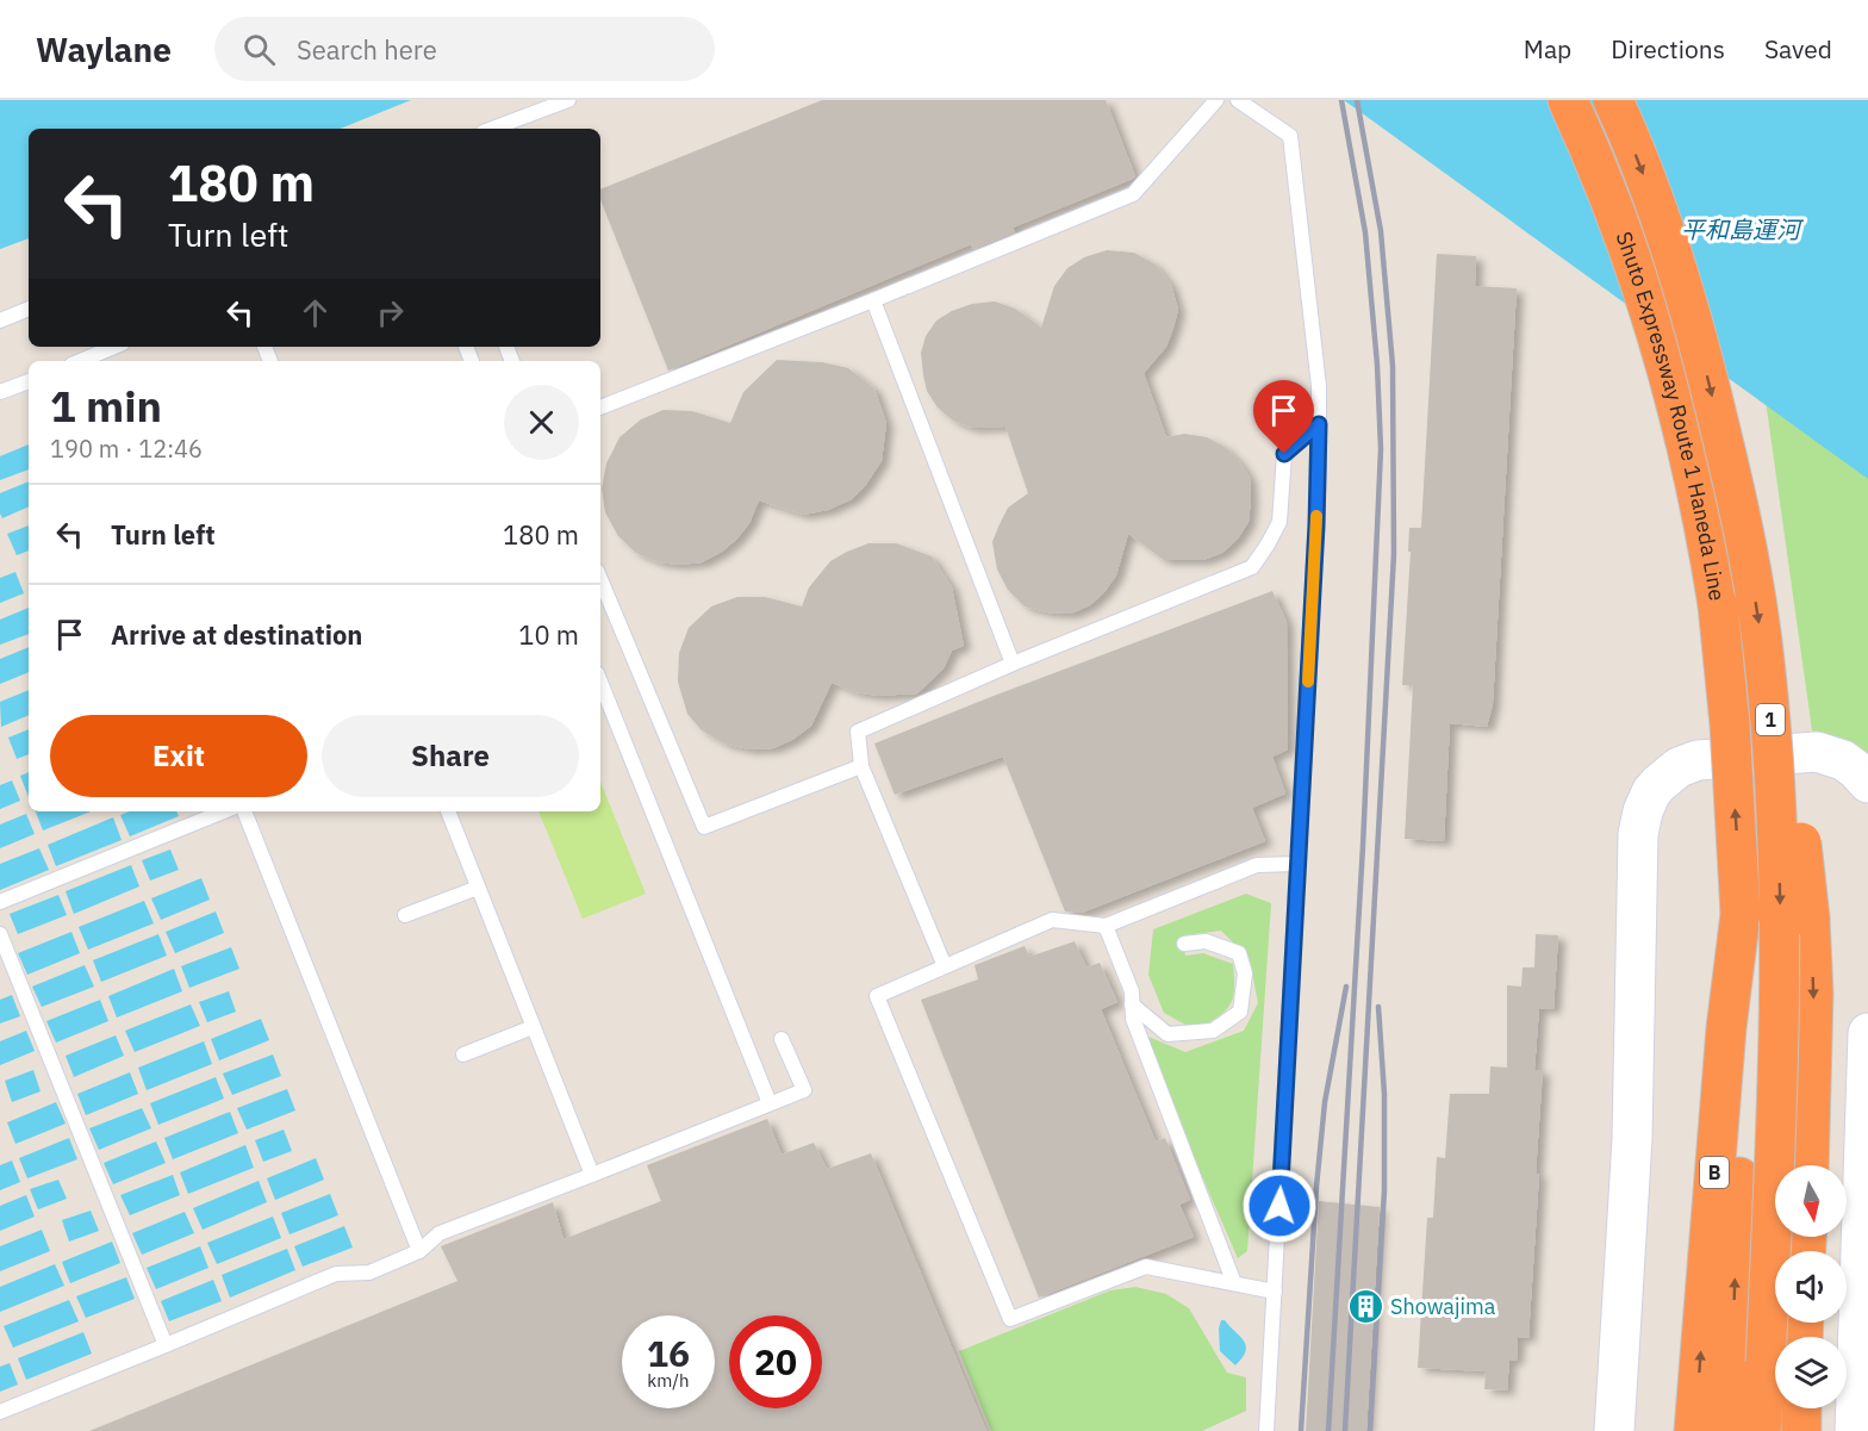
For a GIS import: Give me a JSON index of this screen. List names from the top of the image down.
{
  "streets": {
    "highway": ["Shuto Expressway Route 1 Haneda Line", "1", "B"]
  },
  "crossings": [
    ["Shuto Expressway Route 1 Haneda Line", "B"]
  ],
  "water": ["平和島運河"],
  "places": {
    "building": ["Showajima"]
  },
  "north": "bottom",
  "page": {
    "header": "Waylane",
    "search": "Search here",
    "nav": ["Map", "Directions", "Saved"],
    "turn": ["180 m", "Turn left"],
    "heading": ["1 min", "190 m · 12:46"],
    "list": [
      {
        "name": "Turn left",
        "value": "180 m"
      },
      {
        "name": "Arrive at destination",
        "value": "10 m"
      }
    ],
    "buttons": ["Exit", "Share"],
    "speed": "16 km/h",
    "limit": "20"
  }
}
